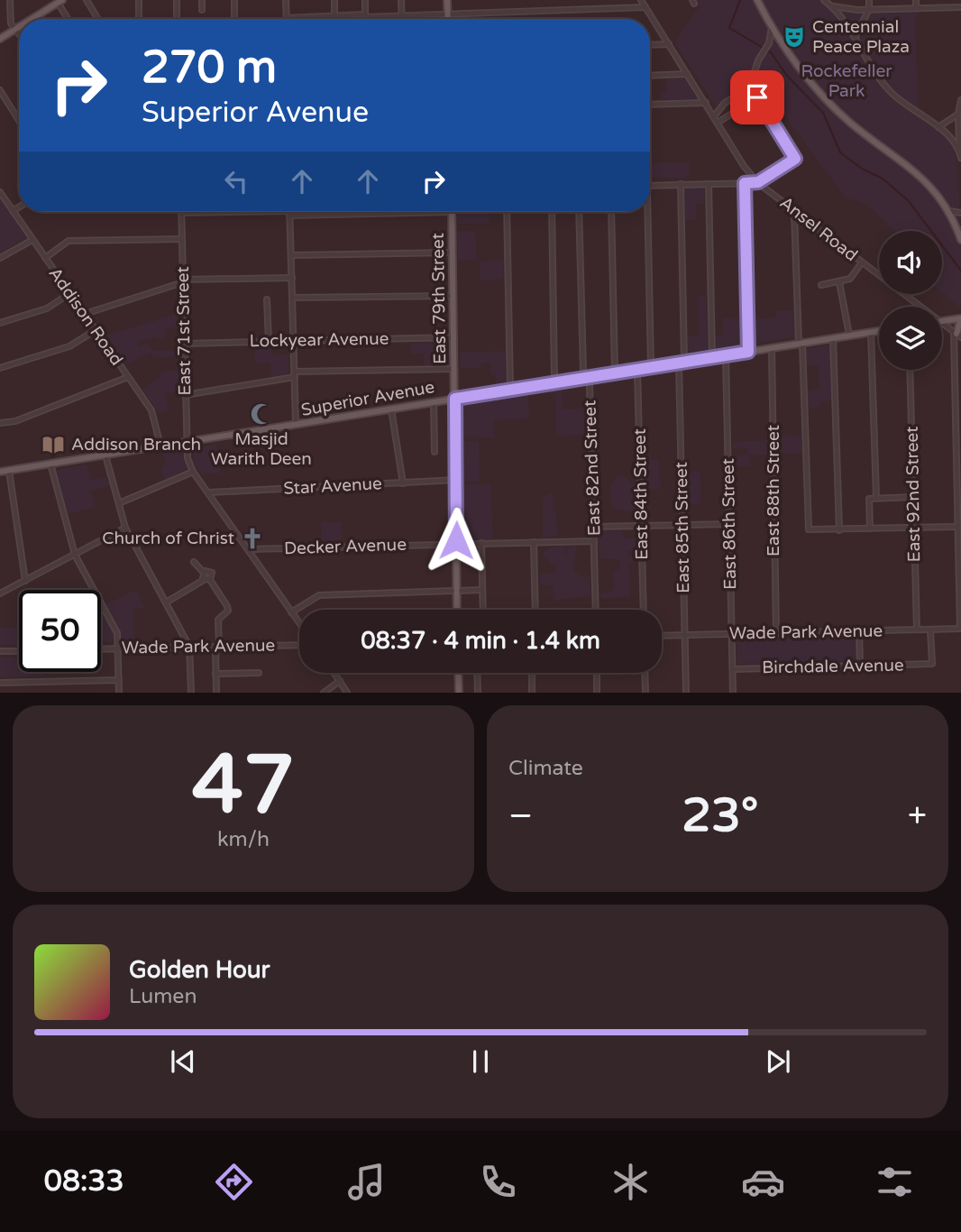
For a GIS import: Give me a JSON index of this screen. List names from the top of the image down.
{
  "streets": {
    "main road": ["East 79th Street", "Superior Avenue"],
    "street": [
      "Ansel Road",
      "Addison Road",
      "East 71st Street",
      "Lockyear Avenue",
      "East 82nd Street",
      "Star Avenue",
      "East 88th Street",
      "East 84th Street",
      "East 92nd Street",
      "East 86th Street",
      "East 85th Street",
      "Decker Avenue",
      "Wade Park Avenue",
      "Birchdale Avenue"
    ]
  },
  "crossings": [
    ["East 79th Street", "Lockyear Avenue"],
    ["East 79th Street", "Superior Avenue"],
    ["East 79th Street", "Star Avenue"],
    ["East 79th Street", "Decker Avenue"],
    ["Addison Road", "Superior Avenue"],
    ["East 71st Street", "Lockyear Avenue"],
    ["East 71st Street", "Superior Avenue"],
    ["Superior Avenue", "East 82nd Street"],
    ["Superior Avenue", "East 88th Street"],
    ["Superior Avenue", "East 84th Street"],
    ["Superior Avenue", "East 86th Street"],
    ["Superior Avenue", "East 85th Street"],
    ["East 82nd Street", "Decker Avenue"],
    ["East 88th Street", "Wade Park Avenue"],
    ["East 92nd Street", "Wade Park Avenue"],
    ["East 86th Street", "Wade Park Avenue"],
    ["East 86th Street", "Birchdale Avenue"],
    ["East 85th Street", "Wade Park Avenue"],
    ["Wade Park Avenue", "Birchdale Avenue"]
  ],
  "parks": ["Rockefeller Park"],
  "places": {
    "theatre": ["Centennial Peace Plaza"],
    "mosque": ["Masjid Warith Deen"],
    "library": ["Addison Branch"],
    "church": ["Church of Christ"]
  },
  "page": {
    "turn": ["270 m", "Superior Avenue"],
    "limit": "50",
    "trip": "08:37 · 4 min · 1.4 km",
    "tile": [
      ["47", "km/h"],
      "Climate"
    ],
    "heat": ["−", "23°", "+"],
    "song": ["Golden Hour", "Lumen"],
    "tabs": "08:33"
  }
}
